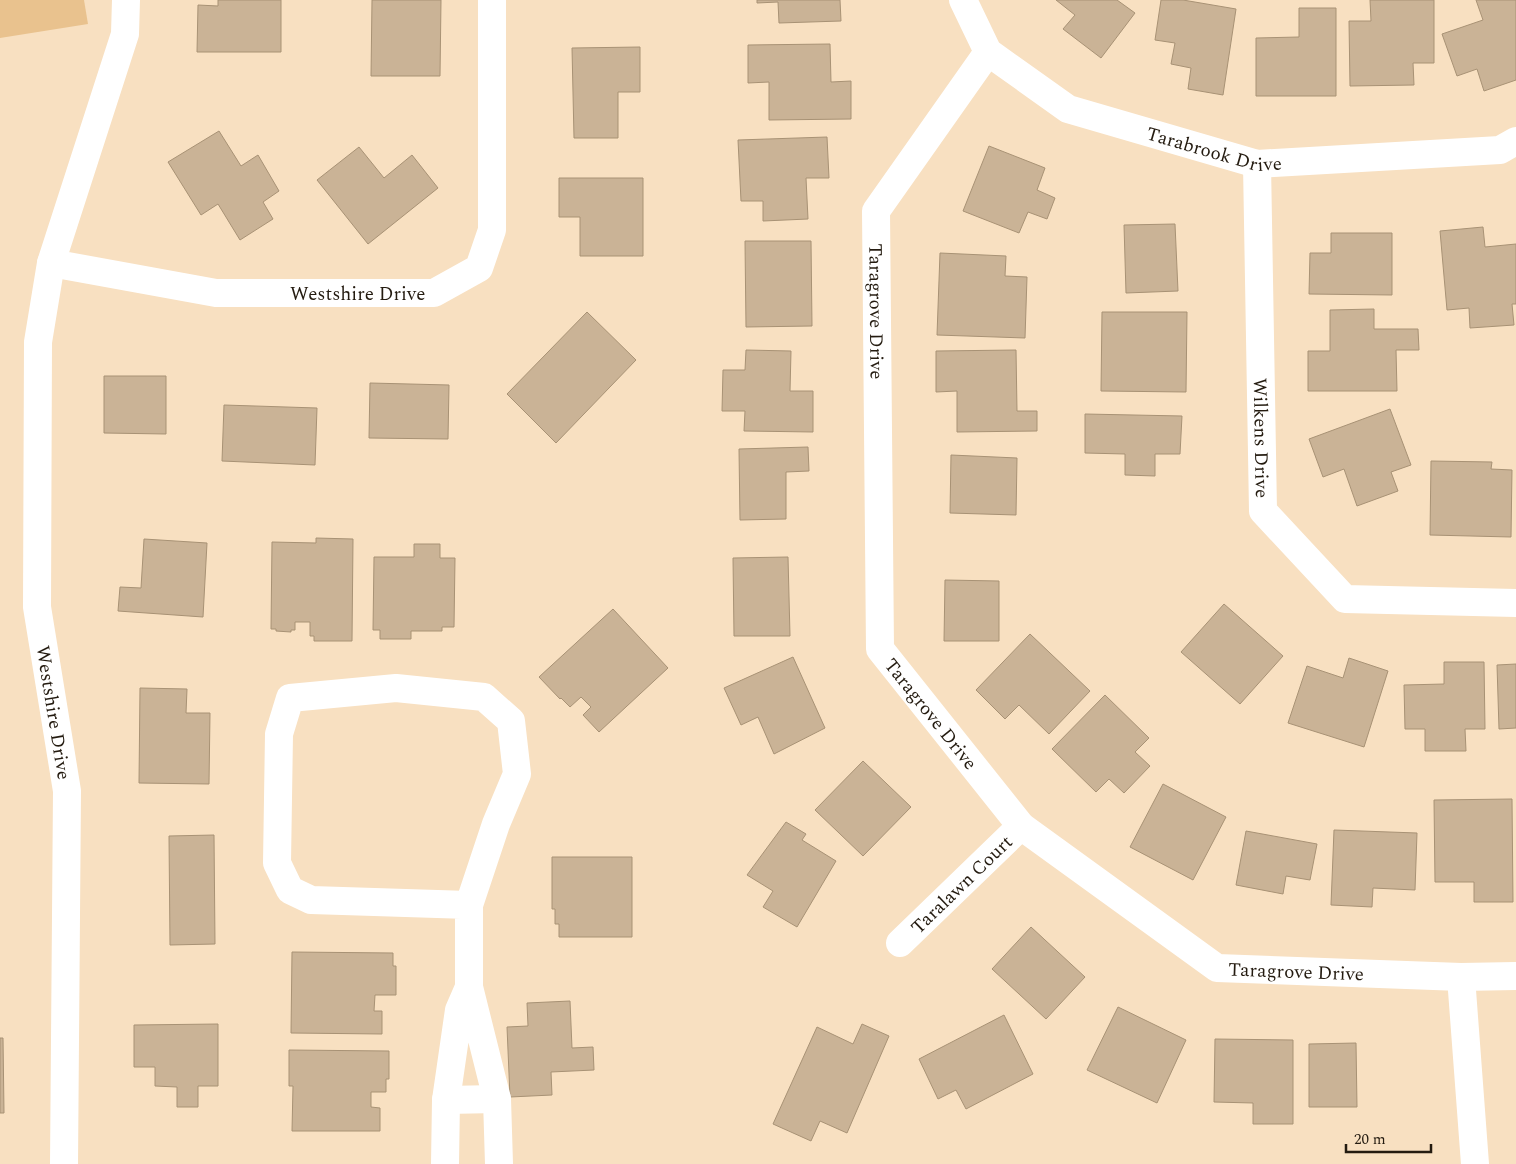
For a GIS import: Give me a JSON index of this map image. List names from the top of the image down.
{
  "streets": {
    "street": [
      "Tarabrook Drive",
      "Westshire Drive",
      "Taragrove Drive",
      "Wilkens Drive",
      "Taralawn Court"
    ]
  },
  "crossings": [
    ["Tarabrook Drive", "Taragrove Drive"],
    ["Tarabrook Drive", "Wilkens Drive"],
    ["Taragrove Drive", "Taralawn Court"]
  ],
  "scale_bar": "20 m"
}
